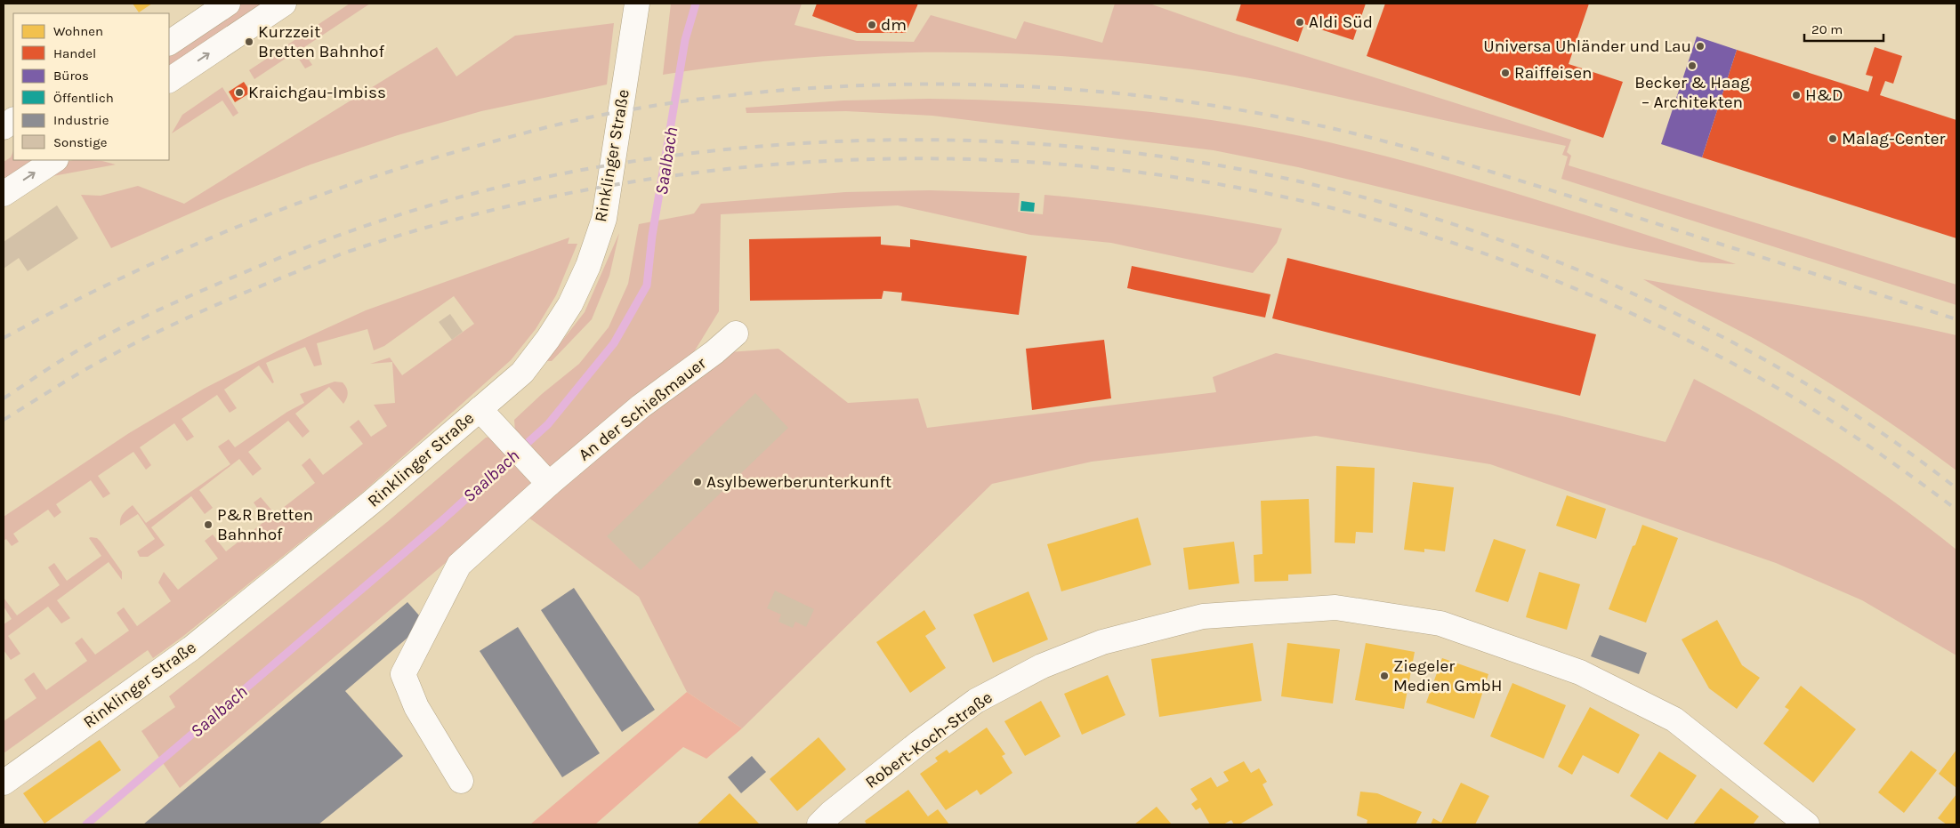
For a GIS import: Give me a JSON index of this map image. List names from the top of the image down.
{
  "streets": {
    "street": ["Rinklinger Straße", "An der Schießmauer", "Robert-Koch-Straße"]
  },
  "water": ["Saalbach"],
  "places": [
    "Aldi Süd",
    "dm",
    "Kurzzeit Bretten Bahnhof",
    "Universa Uhländer und Lau",
    "Becker & Haag – Architekten",
    "Raiffeisen",
    "Kraichgau-Imbiss",
    "H&D",
    "Malag-Center",
    "Asylbewerberunterkunft",
    "P&R Bretten Bahnhof",
    "Ziegeler Medien GmbH"
  ],
  "legend": [
    "Wohnen",
    "Handel",
    "Büros",
    "Öffentlich",
    "Industrie",
    "Sonstige"
  ],
  "scale_bar": "20 m"
}
